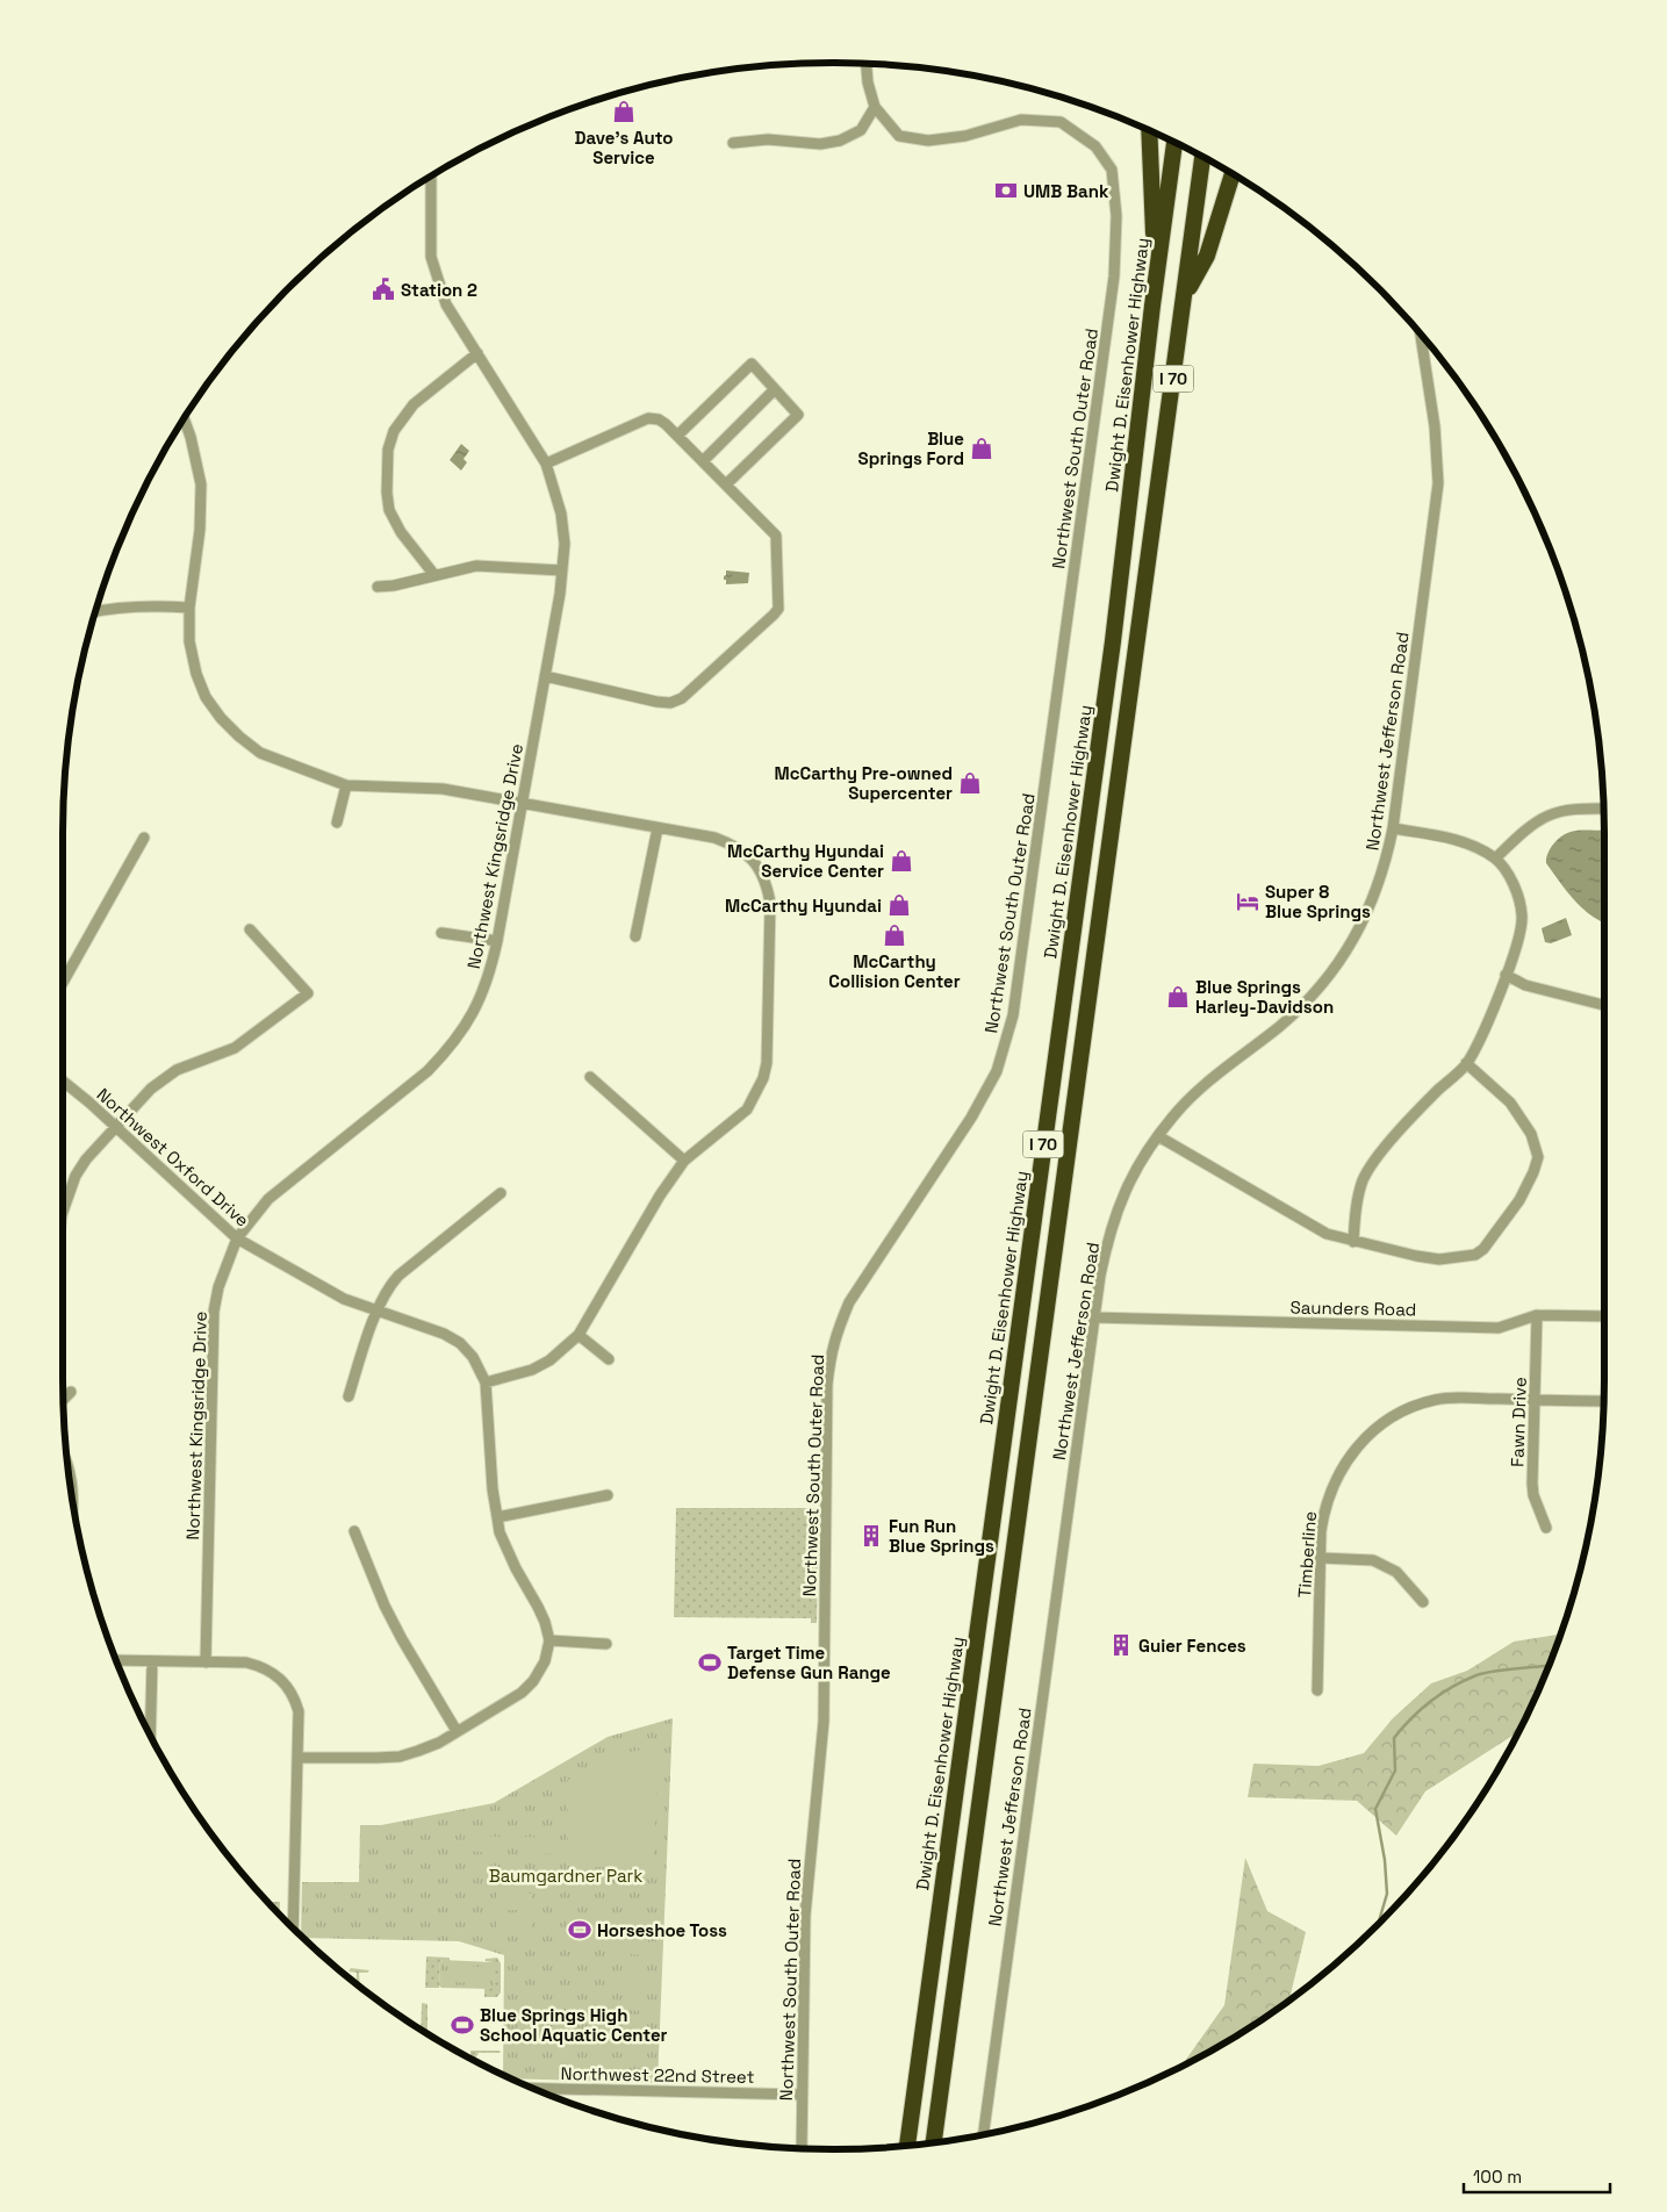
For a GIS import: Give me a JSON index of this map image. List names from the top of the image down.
{
  "streets": {
    "highway": ["Dwight D. Eisenhower Highway", "I 70"],
    "street": [
      "Northwest South Outer Road",
      "Northwest Jefferson Road",
      "Northwest Kingsridge Drive",
      "Northwest Oxford Drive",
      "Saunders Road",
      "Fawn Drive",
      "Timberline",
      "Northwest 22nd Street"
    ]
  },
  "crossings": [
    ["Northwest South Outer Road", "Northwest 22nd Street"],
    ["Northwest Jefferson Road", "Saunders Road"],
    ["Northwest Kingsridge Drive", "Northwest Oxford Drive"],
    ["Saunders Road", "Fawn Drive"],
    ["Fawn Drive", "Timberline"]
  ],
  "parks": ["Baumgardner Park"],
  "places": {
    "shop": [
      "Dave's Auto Service",
      "Blue Springs Ford",
      "McCarthy Pre-owned Supercenter",
      "McCarthy Hyundai Service Center",
      "McCarthy Hyundai",
      "McCarthy Collision Center",
      "Blue Springs Harley-Davidson"
    ],
    "bank": ["UMB Bank"],
    "public building": ["Station 2"],
    "hotel": ["Super 8 Blue Springs"],
    "building": ["Fun Run Blue Springs", "Guier Fences"],
    "sports": ["Target Time Defense Gun Range", "Horseshoe Toss", "Blue Springs High School Aquatic Center"]
  },
  "scale_bar": "100 m"
}
